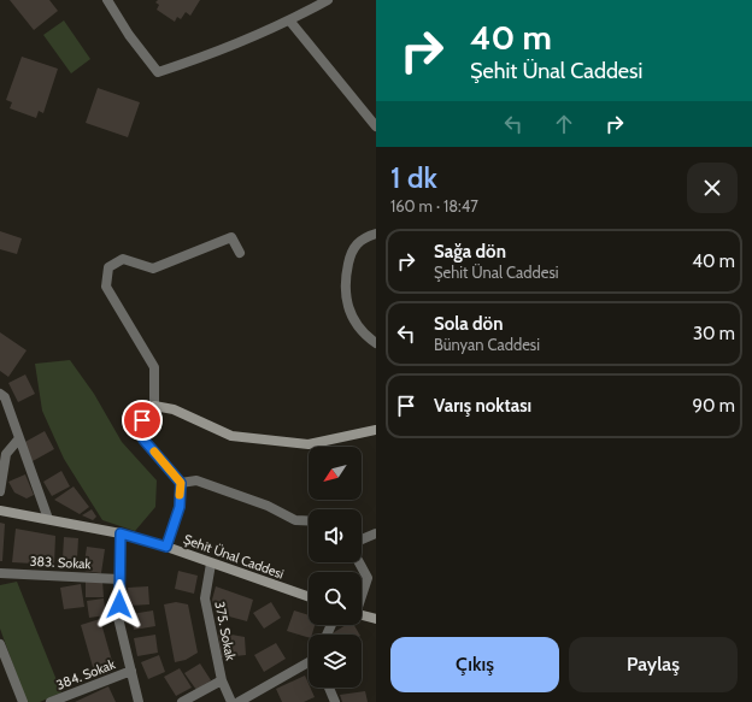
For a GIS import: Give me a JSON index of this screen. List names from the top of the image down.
{
  "streets": {
    "street": [
      "Şehit Ünal Caddesi",
      "383. Sokak",
      "375. Sokak",
      "384. Sokak"
    ]
  },
  "crossings": [
    ["Şehit Ünal Caddesi", "375. Sokak"]
  ],
  "north": "bottom left",
  "page": {
    "turn": ["40 m", "Şehit Ünal Caddesi"],
    "heading": ["1 dk", "160 m · 18:47"],
    "list": [
      {
        "name": "Sağa dön",
        "note": "Şehit Ünal Caddesi",
        "value": "40 m"
      },
      {
        "name": "Sola dön",
        "note": "Bünyan Caddesi",
        "value": "30 m"
      },
      {
        "name": "Varış noktası",
        "value": "90 m"
      }
    ],
    "buttons": ["Çıkış", "Paylaş"]
  }
}
